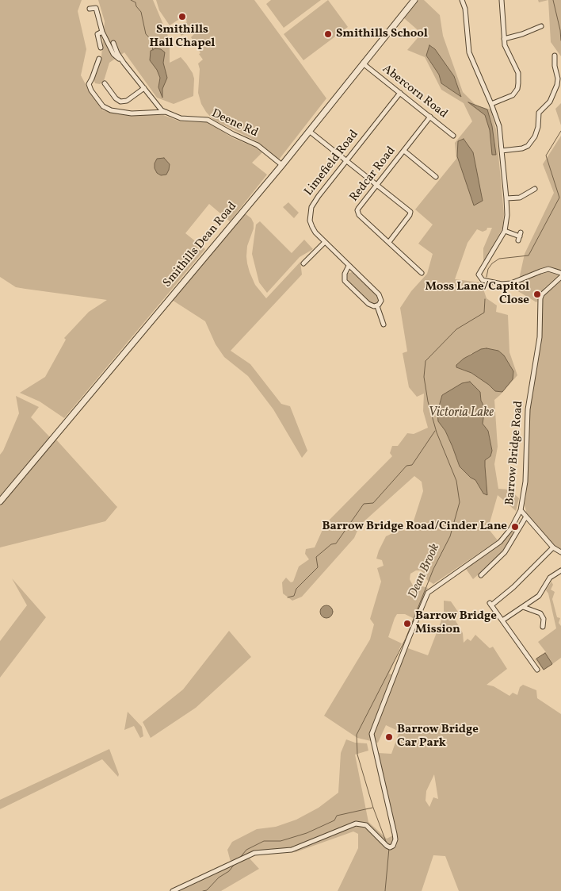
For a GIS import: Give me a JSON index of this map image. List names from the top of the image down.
{
  "streets": {
    "street": [
      "Abercorn Road",
      "Deene Rd",
      "Limefield Road",
      "Redcar Road",
      "Smithills Dean Road",
      "Barrow Bridge Road"
    ]
  },
  "crossings": [
    ["Abercorn Road", "Limefield Road"],
    ["Abercorn Road", "Redcar Road"],
    ["Abercorn Road", "Smithills Dean Road"],
    ["Deene Rd", "Smithills Dean Road"]
  ],
  "water": ["Victoria Lake", "Dean Brook"],
  "places": [
    "Smithills Hall Chapel",
    "Smithills School",
    "Moss Lane/Capitol Close",
    "Barrow Bridge Road/Cinder Lane",
    "Barrow Bridge Mission",
    "Barrow Bridge Car Park"
  ]
}
